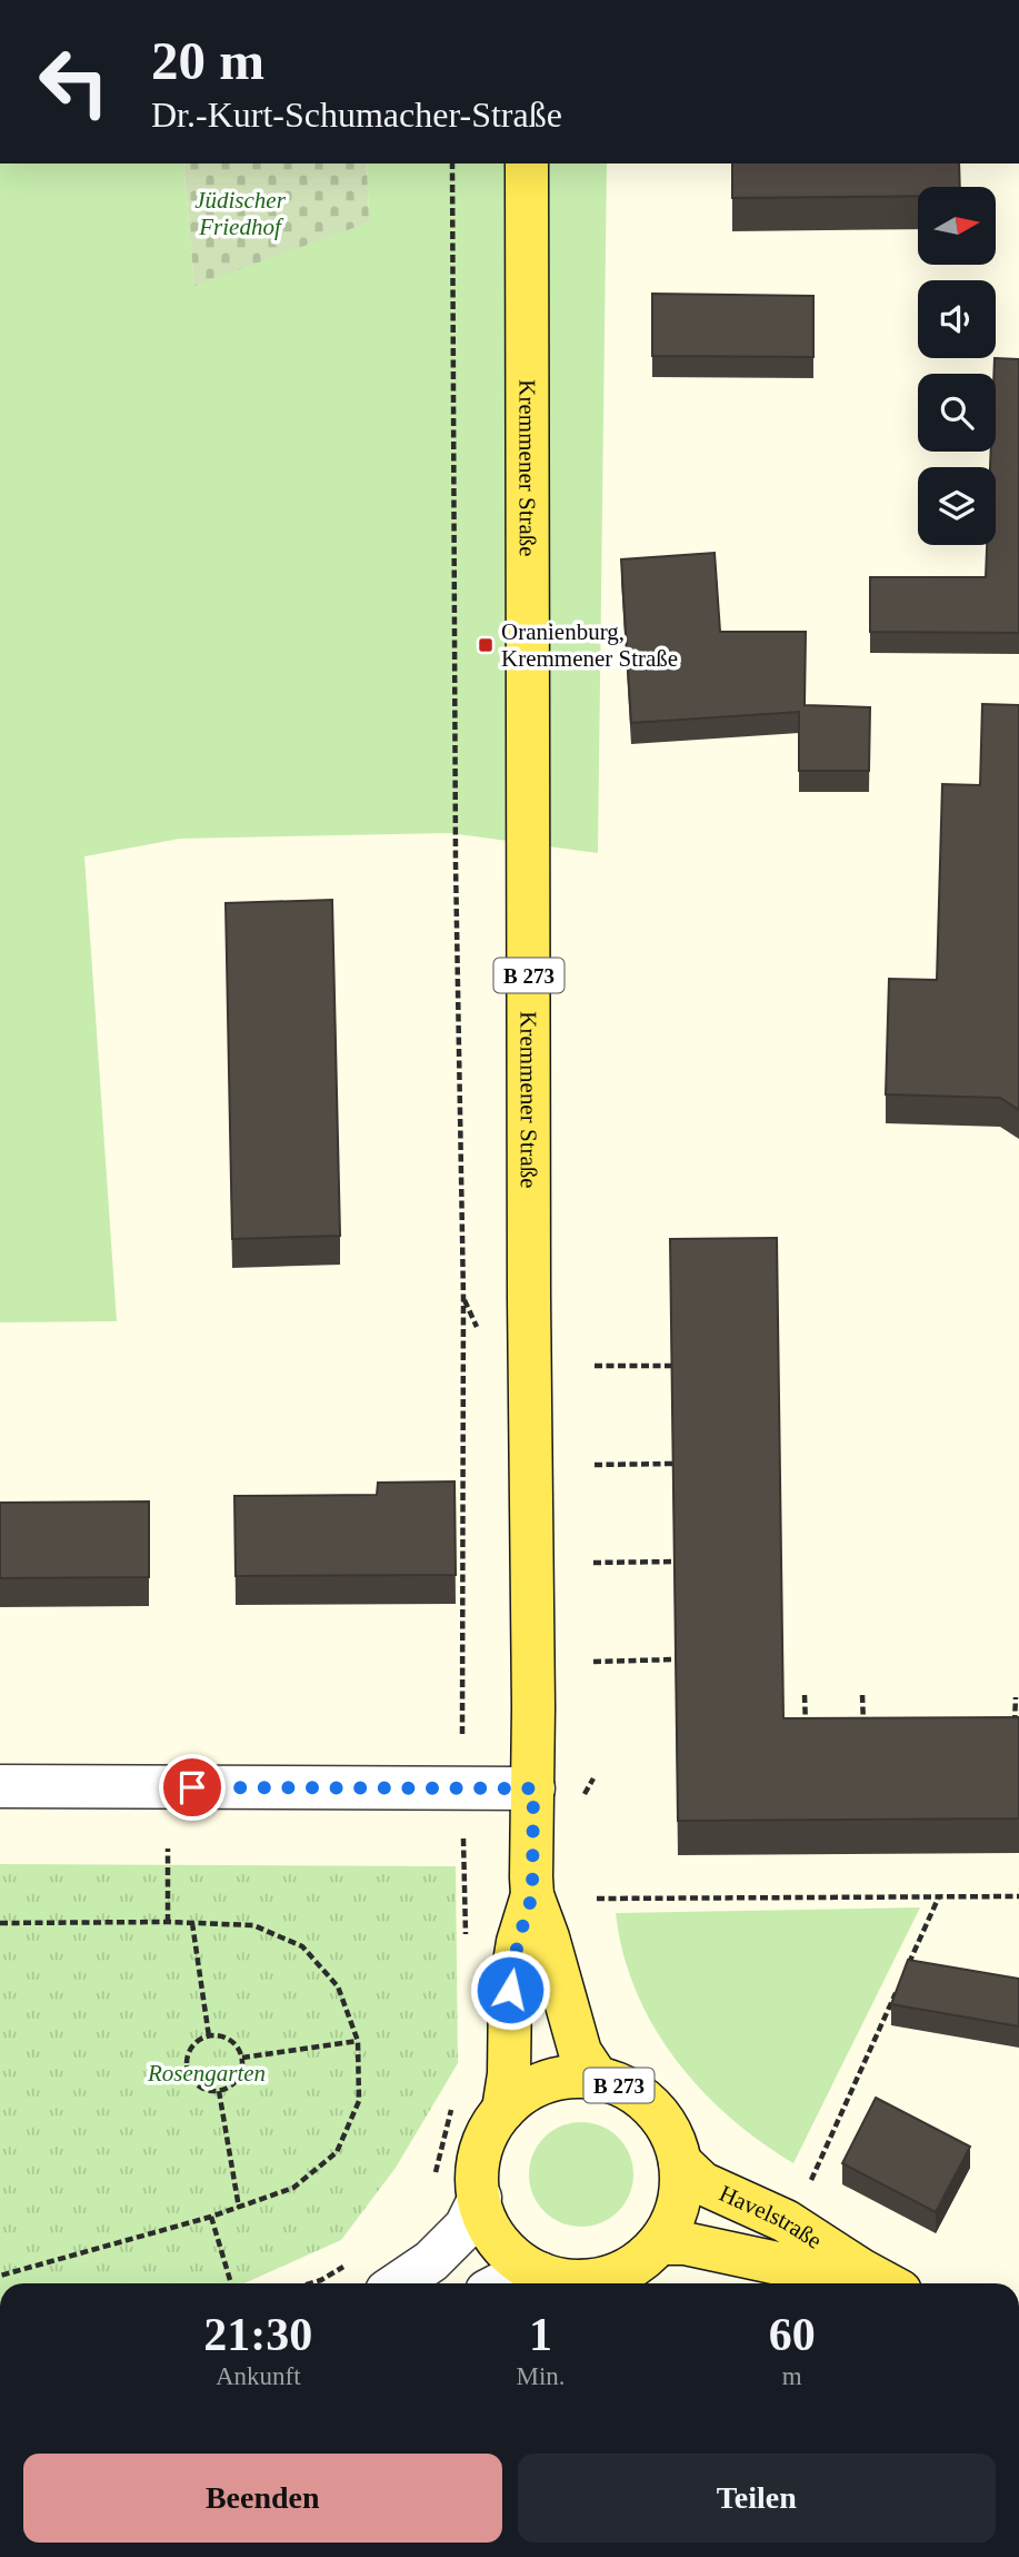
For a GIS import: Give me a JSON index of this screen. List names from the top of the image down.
{
  "streets": {
    "main road": ["Kremmener Straße", "B 273", "Havelstraße"]
  },
  "crossings": [
    ["Kremmener Straße", "B 273"],
    ["B 273", "Havelstraße"]
  ],
  "parks": ["Jüdischer Friedhof", "Rosengarten"],
  "places": {
    "transit": ["Oranienburg, Kremmener Straße"]
  },
  "north": "right",
  "page": {
    "turn": ["20 m", "Dr.-Kurt-Schumacher-Straße"],
    "eta": [
      "21:30",
      "Ankunft",
      "1",
      "Min.",
      "60",
      "m"
    ],
    "buttons": ["Beenden", "Teilen"]
  }
}
